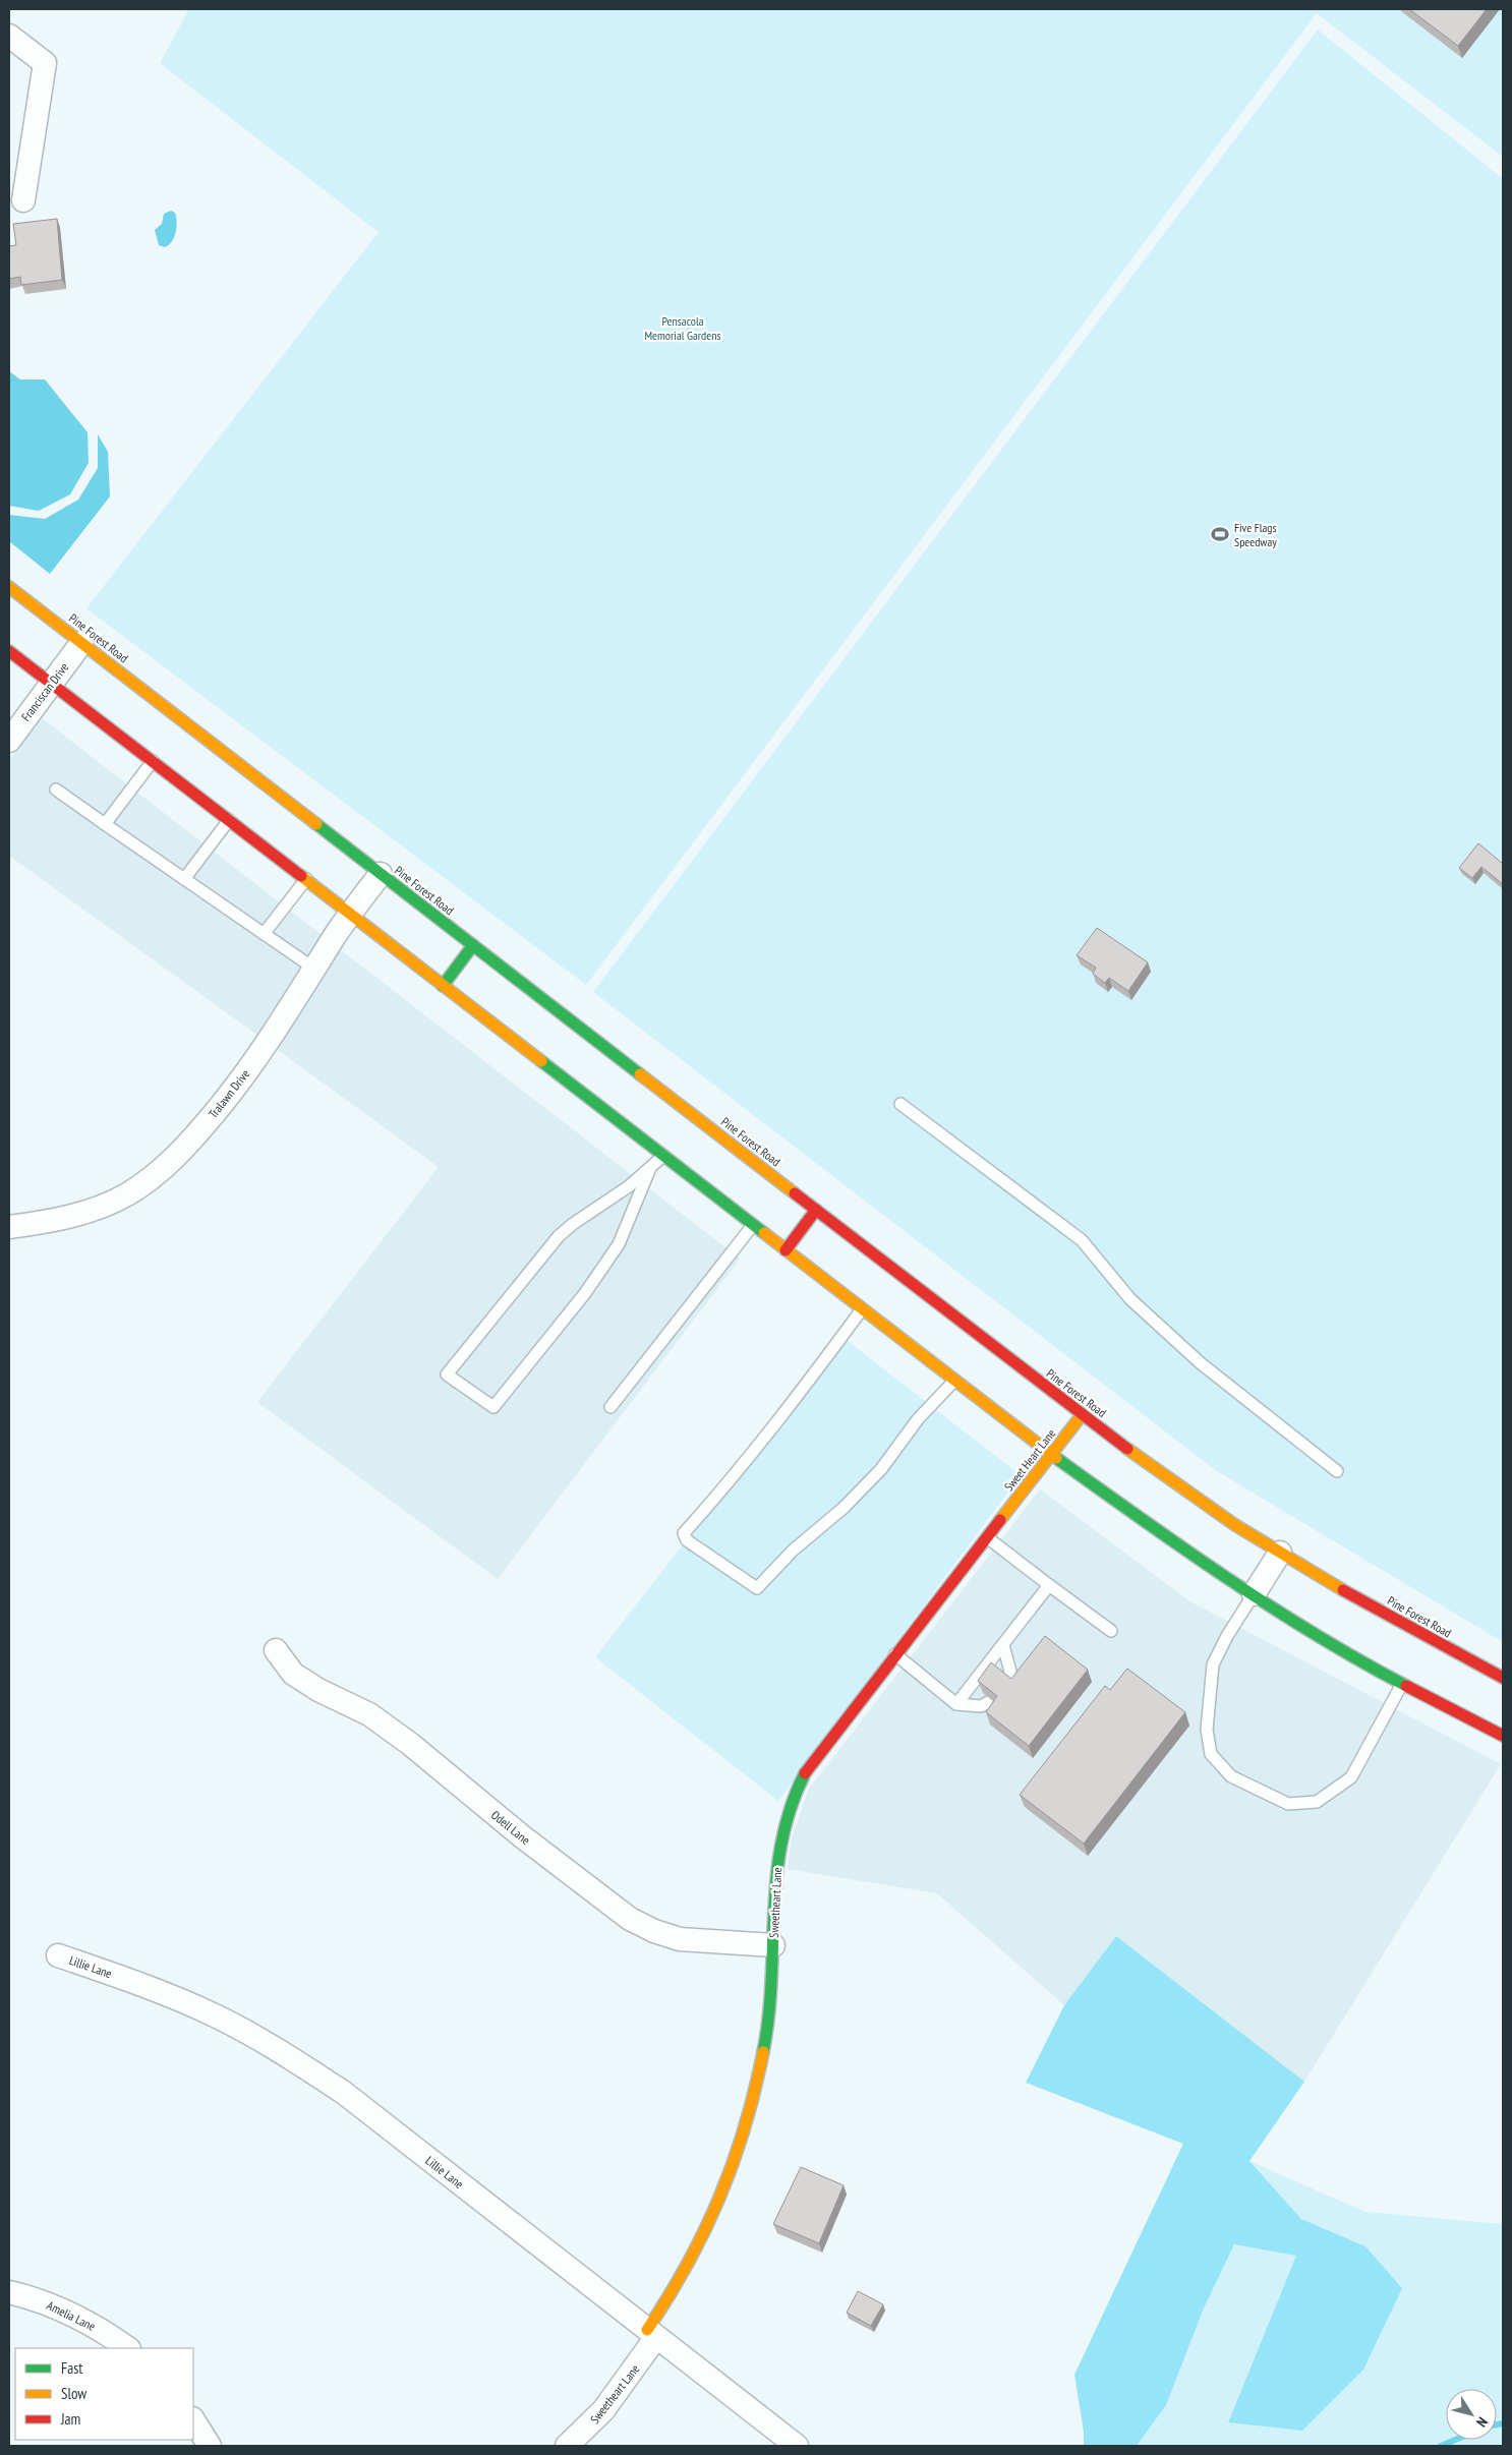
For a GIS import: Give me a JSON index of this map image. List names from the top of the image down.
{
  "streets": {
    "main road": ["Pine Forest Road", "Sweet Heart Lane", "Sweetheart Lane"],
    "street": [
      "Franciscan Drive",
      "Tralawn Drive",
      "Odell Lane",
      "Lillie Lane",
      "Amelia Lane"
    ]
  },
  "crossings": [
    ["Pine Forest Road", "Franciscan Drive"],
    ["Pine Forest Road", "Tralawn Drive"],
    ["Pine Forest Road", "Sweet Heart Lane"],
    ["Sweet Heart Lane", "Sweetheart Lane"],
    ["Odell Lane", "Sweetheart Lane"],
    ["Sweetheart Lane", "Lillie Lane"]
  ],
  "parks": ["Pensacola Memorial Gardens"],
  "places": {
    "sports": ["Five Flags Speedway"]
  },
  "legend": ["Fast", "Slow", "Jam"],
  "north": "bottom right"
}
